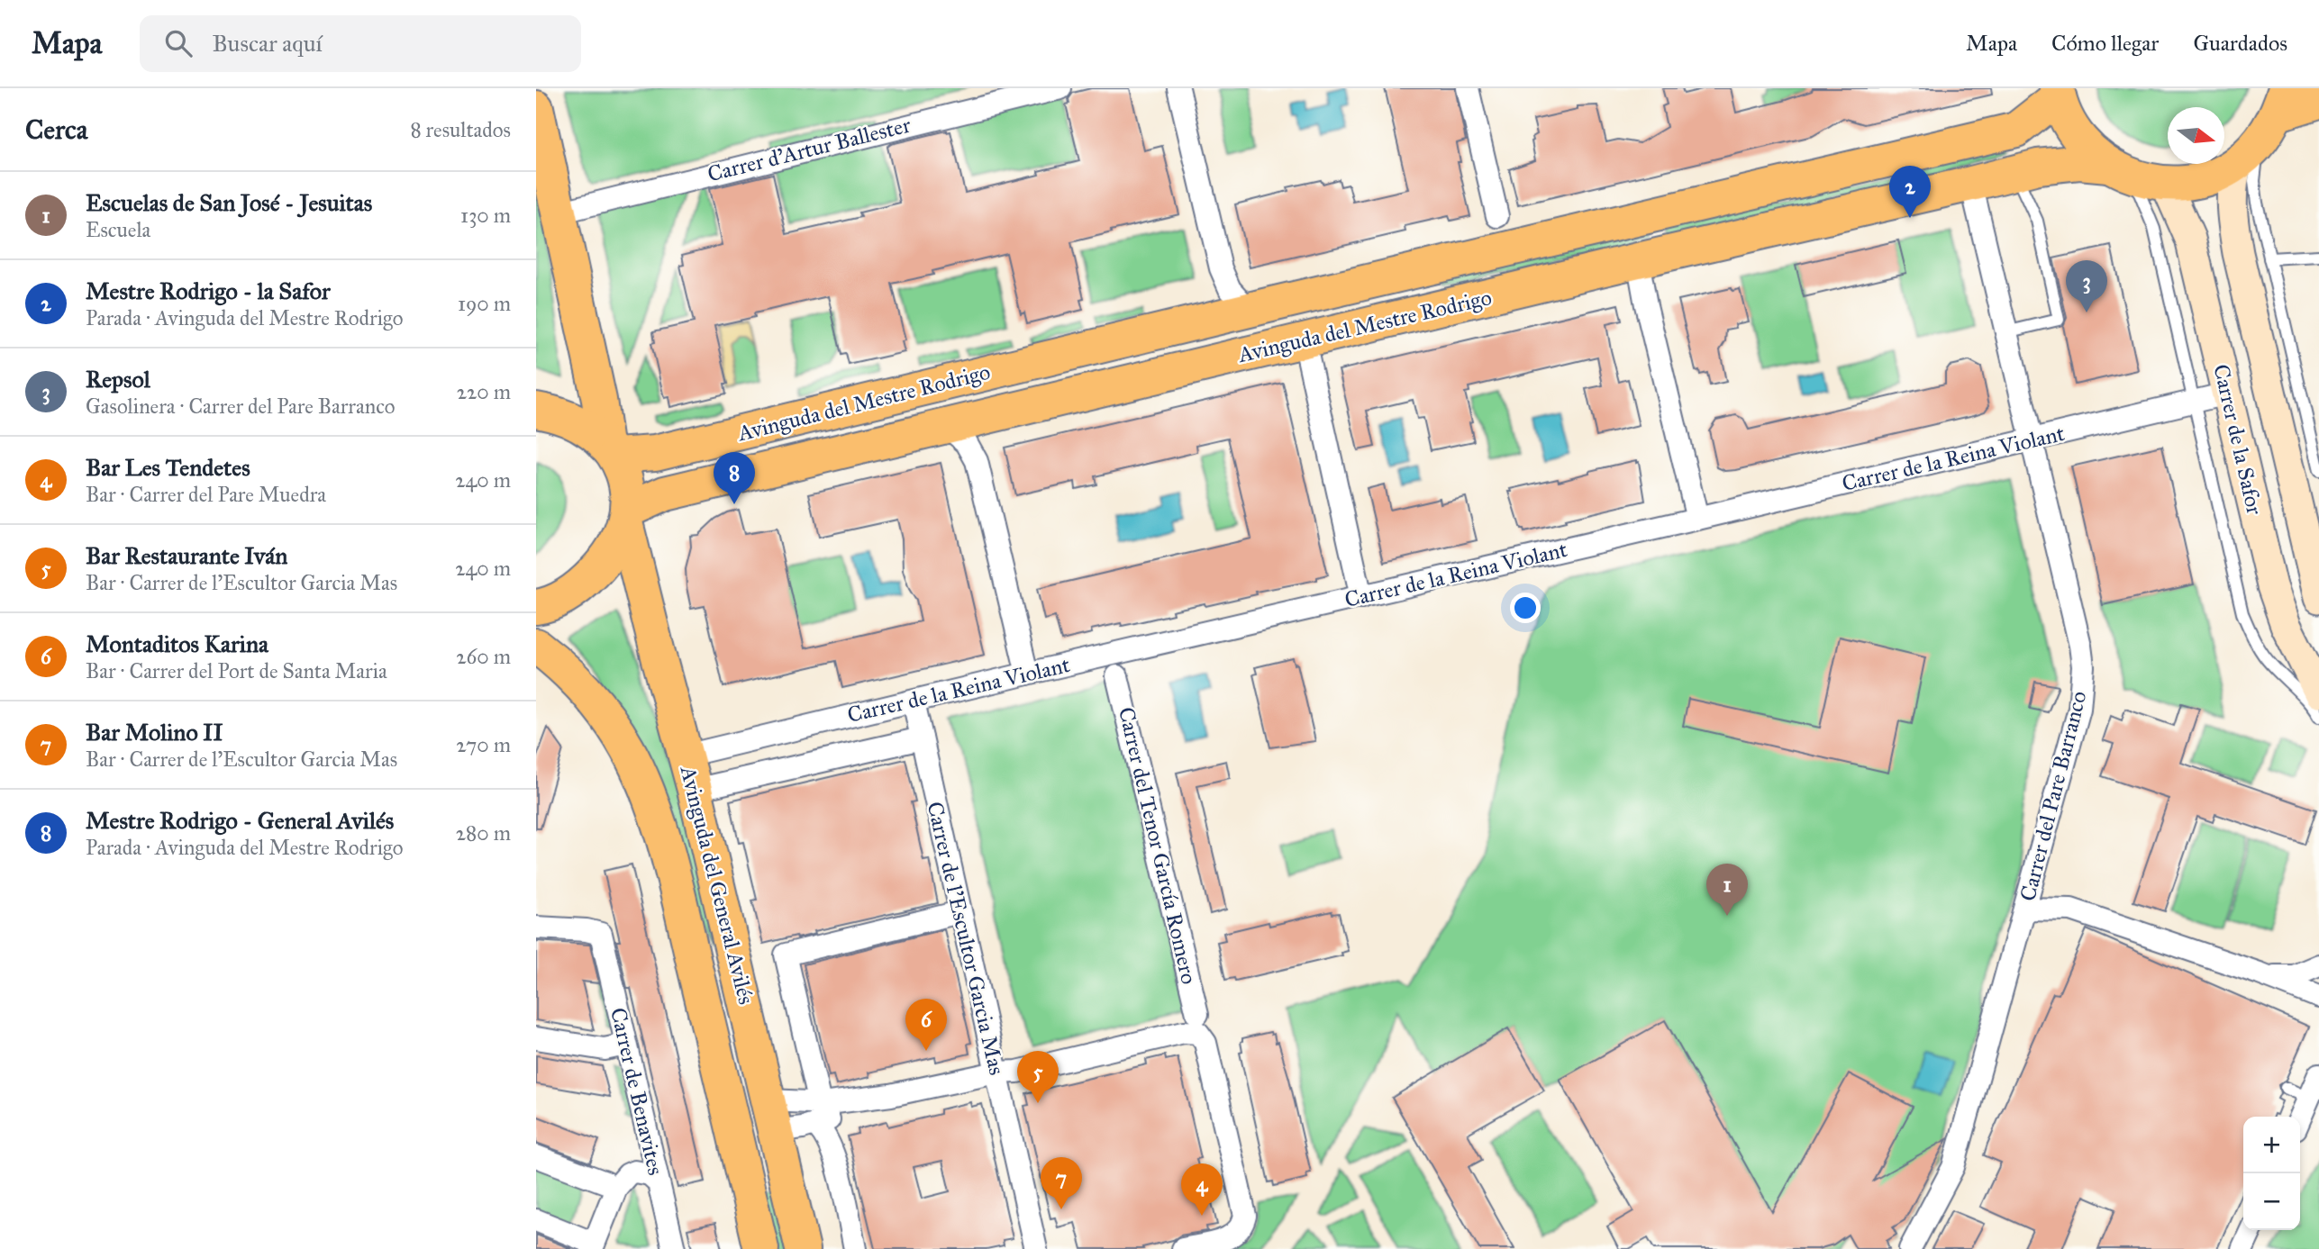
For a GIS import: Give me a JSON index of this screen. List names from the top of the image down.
{
  "streets": {
    "main road": ["Avinguda del Mestre Rodrigo", "Carrer de la Safor", "Avinguda del General Avilés"],
    "street": [
      "Carrer d'Artur Ballester",
      "Carrer de la Reina Violant",
      "Carrer del Pare Barranco",
      "Carrer del Tenor García Romero",
      "Carrer de l'Escultor Garcia Mas",
      "Carrer de Benavites"
    ]
  },
  "crossings": [
    ["Avinguda del Mestre Rodrigo", "Carrer de la Safor"],
    ["Avinguda del Mestre Rodrigo", "Carrer del Pare Barranco"],
    ["Avinguda del Mestre Rodrigo", "Avinguda del General Avilés"],
    ["Carrer de la Safor", "Carrer de la Reina Violant"],
    ["Carrer de la Reina Violant", "Carrer del Pare Barranco"],
    ["Carrer de la Reina Violant", "Avinguda del General Avilés"],
    ["Carrer de la Reina Violant", "Carrer de l'Escultor Garcia Mas"]
  ],
  "north": "right",
  "page": {
    "header": "Mapa",
    "search": "Buscar aquí",
    "nav": ["Mapa", "Cómo llegar", "Guardados"],
    "heading": ["Cerca", "8 resultados"],
    "pins": [
      "2",
      "3",
      "8",
      "1",
      "6",
      "5",
      "7",
      "4"
    ],
    "list": [
      {
        "mark": "1",
        "name": "Escuelas de San José - Jesuitas",
        "note": "Escuela",
        "value": "130 m"
      },
      {
        "mark": "2",
        "name": "Mestre Rodrigo - la Safor",
        "note": "Parada · Avinguda del Mestre Rodrigo",
        "value": "190 m"
      },
      {
        "mark": "3",
        "name": "Repsol",
        "note": "Gasolinera · Carrer del Pare Barranco",
        "value": "220 m"
      },
      {
        "mark": "4",
        "name": "Bar Les Tendetes",
        "note": "Bar · Carrer del Pare Muedra",
        "value": "240 m"
      },
      {
        "mark": "5",
        "name": "Bar Restaurante Iván",
        "note": "Bar · Carrer de l'Escultor Garcia Mas",
        "value": "240 m"
      },
      {
        "mark": "6",
        "name": "Montaditos Karina",
        "note": "Bar · Carrer del Port de Santa Maria",
        "value": "260 m"
      },
      {
        "mark": "7",
        "name": "Bar Molino II",
        "note": "Bar · Carrer de l'Escultor Garcia Mas",
        "value": "270 m"
      },
      {
        "mark": "8",
        "name": "Mestre Rodrigo - General Avilés",
        "note": "Parada · Avinguda del Mestre Rodrigo",
        "value": "280 m"
      }
    ],
    "map_buttons": ["+", "−"]
  }
}
